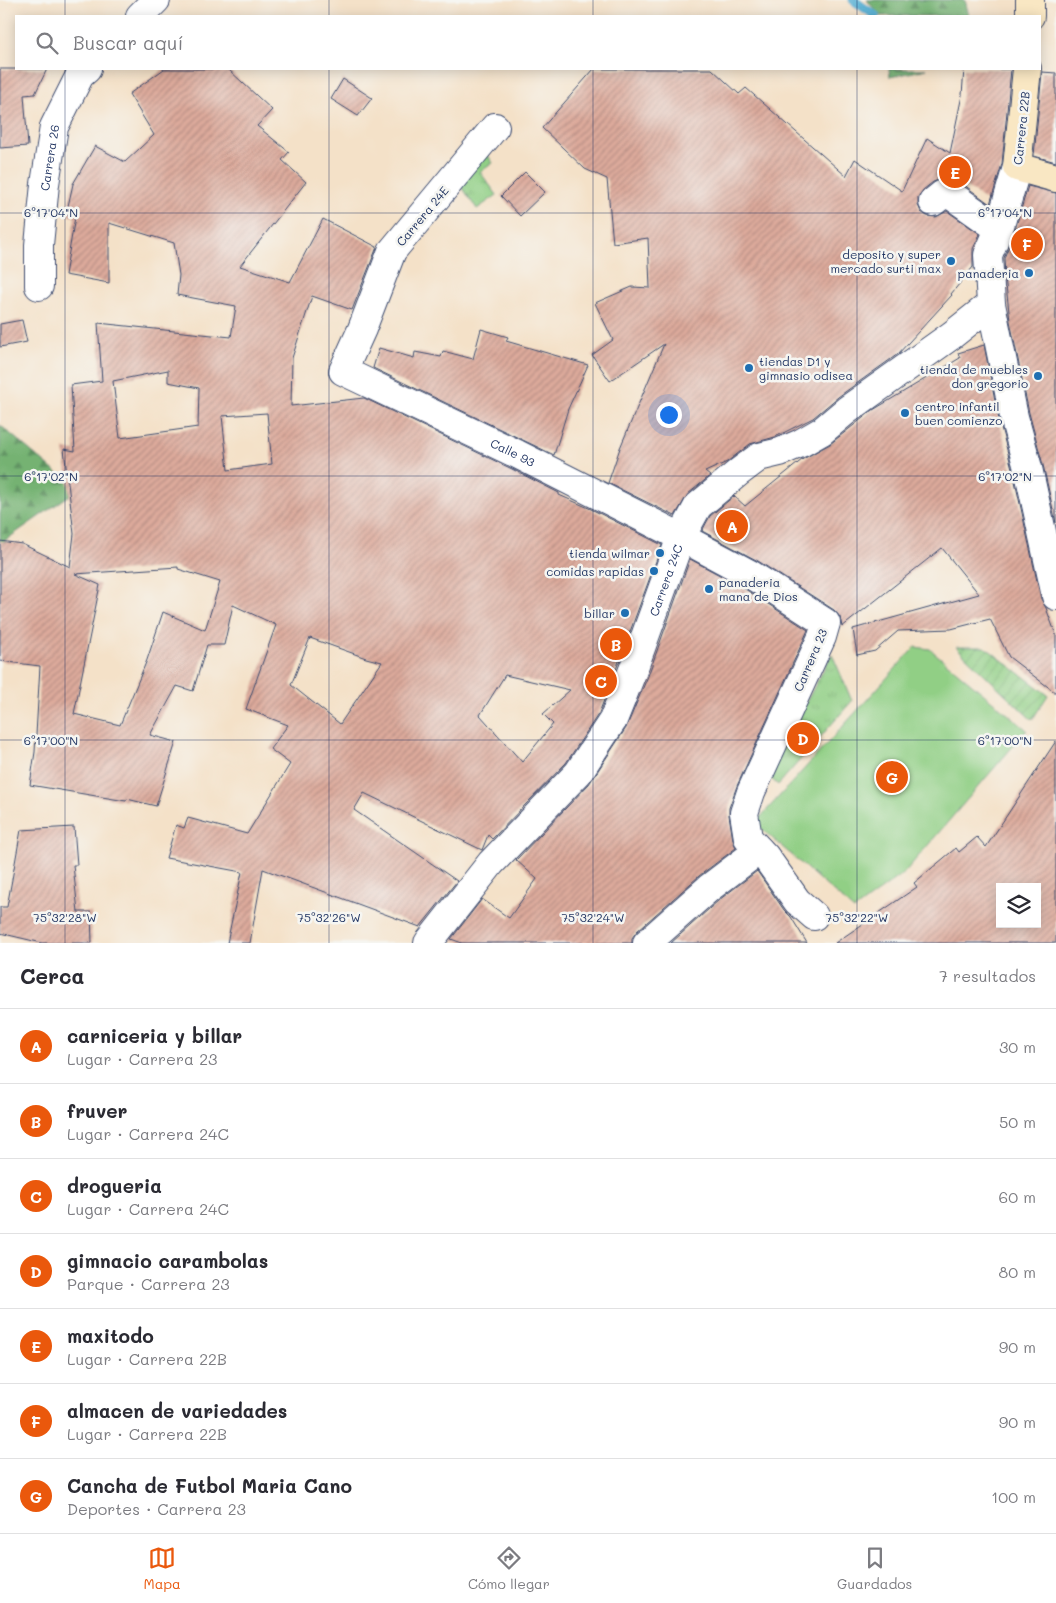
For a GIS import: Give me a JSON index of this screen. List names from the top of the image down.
{
  "streets": {
    "street": [
      "Carrera 22B",
      "Carrera 26",
      "Carrera 24E",
      "Calle 93",
      "Carrera 24C",
      "Carrera 23"
    ]
  },
  "crossings": [
    ["Carrera 22B", "Carrera 24C"],
    ["Carrera 24E", "Calle 93"],
    ["Calle 93", "Carrera 24C"],
    ["Calle 93", "Carrera 23"],
    ["Carrera 24C", "Carrera 23"]
  ],
  "places": [
    "deposito y super mercado surti max",
    "panaderia",
    "tiendas D1 y gimnasio odisea",
    "tienda de muebles don gregorio",
    "centro infantil buen comienzo",
    "tienda wilmar",
    "comidas rapidas",
    "panaderia mana de Dios",
    "billar"
  ],
  "page": {
    "search": "Buscar aquí",
    "pins": [
      "E",
      "F",
      "A",
      "B",
      "C",
      "D",
      "G"
    ],
    "heading": ["Cerca", "7 resultados"],
    "list": [
      {
        "mark": "A",
        "name": "carniceria y billar",
        "note": "Lugar · Carrera 23",
        "value": "30 m"
      },
      {
        "mark": "B",
        "name": "fruver",
        "note": "Lugar · Carrera 24C",
        "value": "50 m"
      },
      {
        "mark": "C",
        "name": "drogueria",
        "note": "Lugar · Carrera 24C",
        "value": "60 m"
      },
      {
        "mark": "D",
        "name": "gimnacio carambolas",
        "note": "Parque · Carrera 23",
        "value": "80 m"
      },
      {
        "mark": "E",
        "name": "maxitodo",
        "note": "Lugar · Carrera 22B",
        "value": "90 m"
      },
      {
        "mark": "F",
        "name": "almacen de variedades",
        "note": "Lugar · Carrera 22B",
        "value": "90 m"
      },
      {
        "mark": "G",
        "name": "Cancha de Futbol Maria Cano",
        "note": "Deportes · Carrera 23",
        "value": "100 m"
      }
    ],
    "nav": ["Mapa", "Cómo llegar", "Guardados"]
  },
  "coordinates": [
    "6°17'04\"N",
    "6°17'02\"N",
    "6°17'00\"N",
    "75°32'28\"W",
    "75°32'26\"W",
    "75°32'24\"W",
    "75°32'22\"W"
  ]
}
